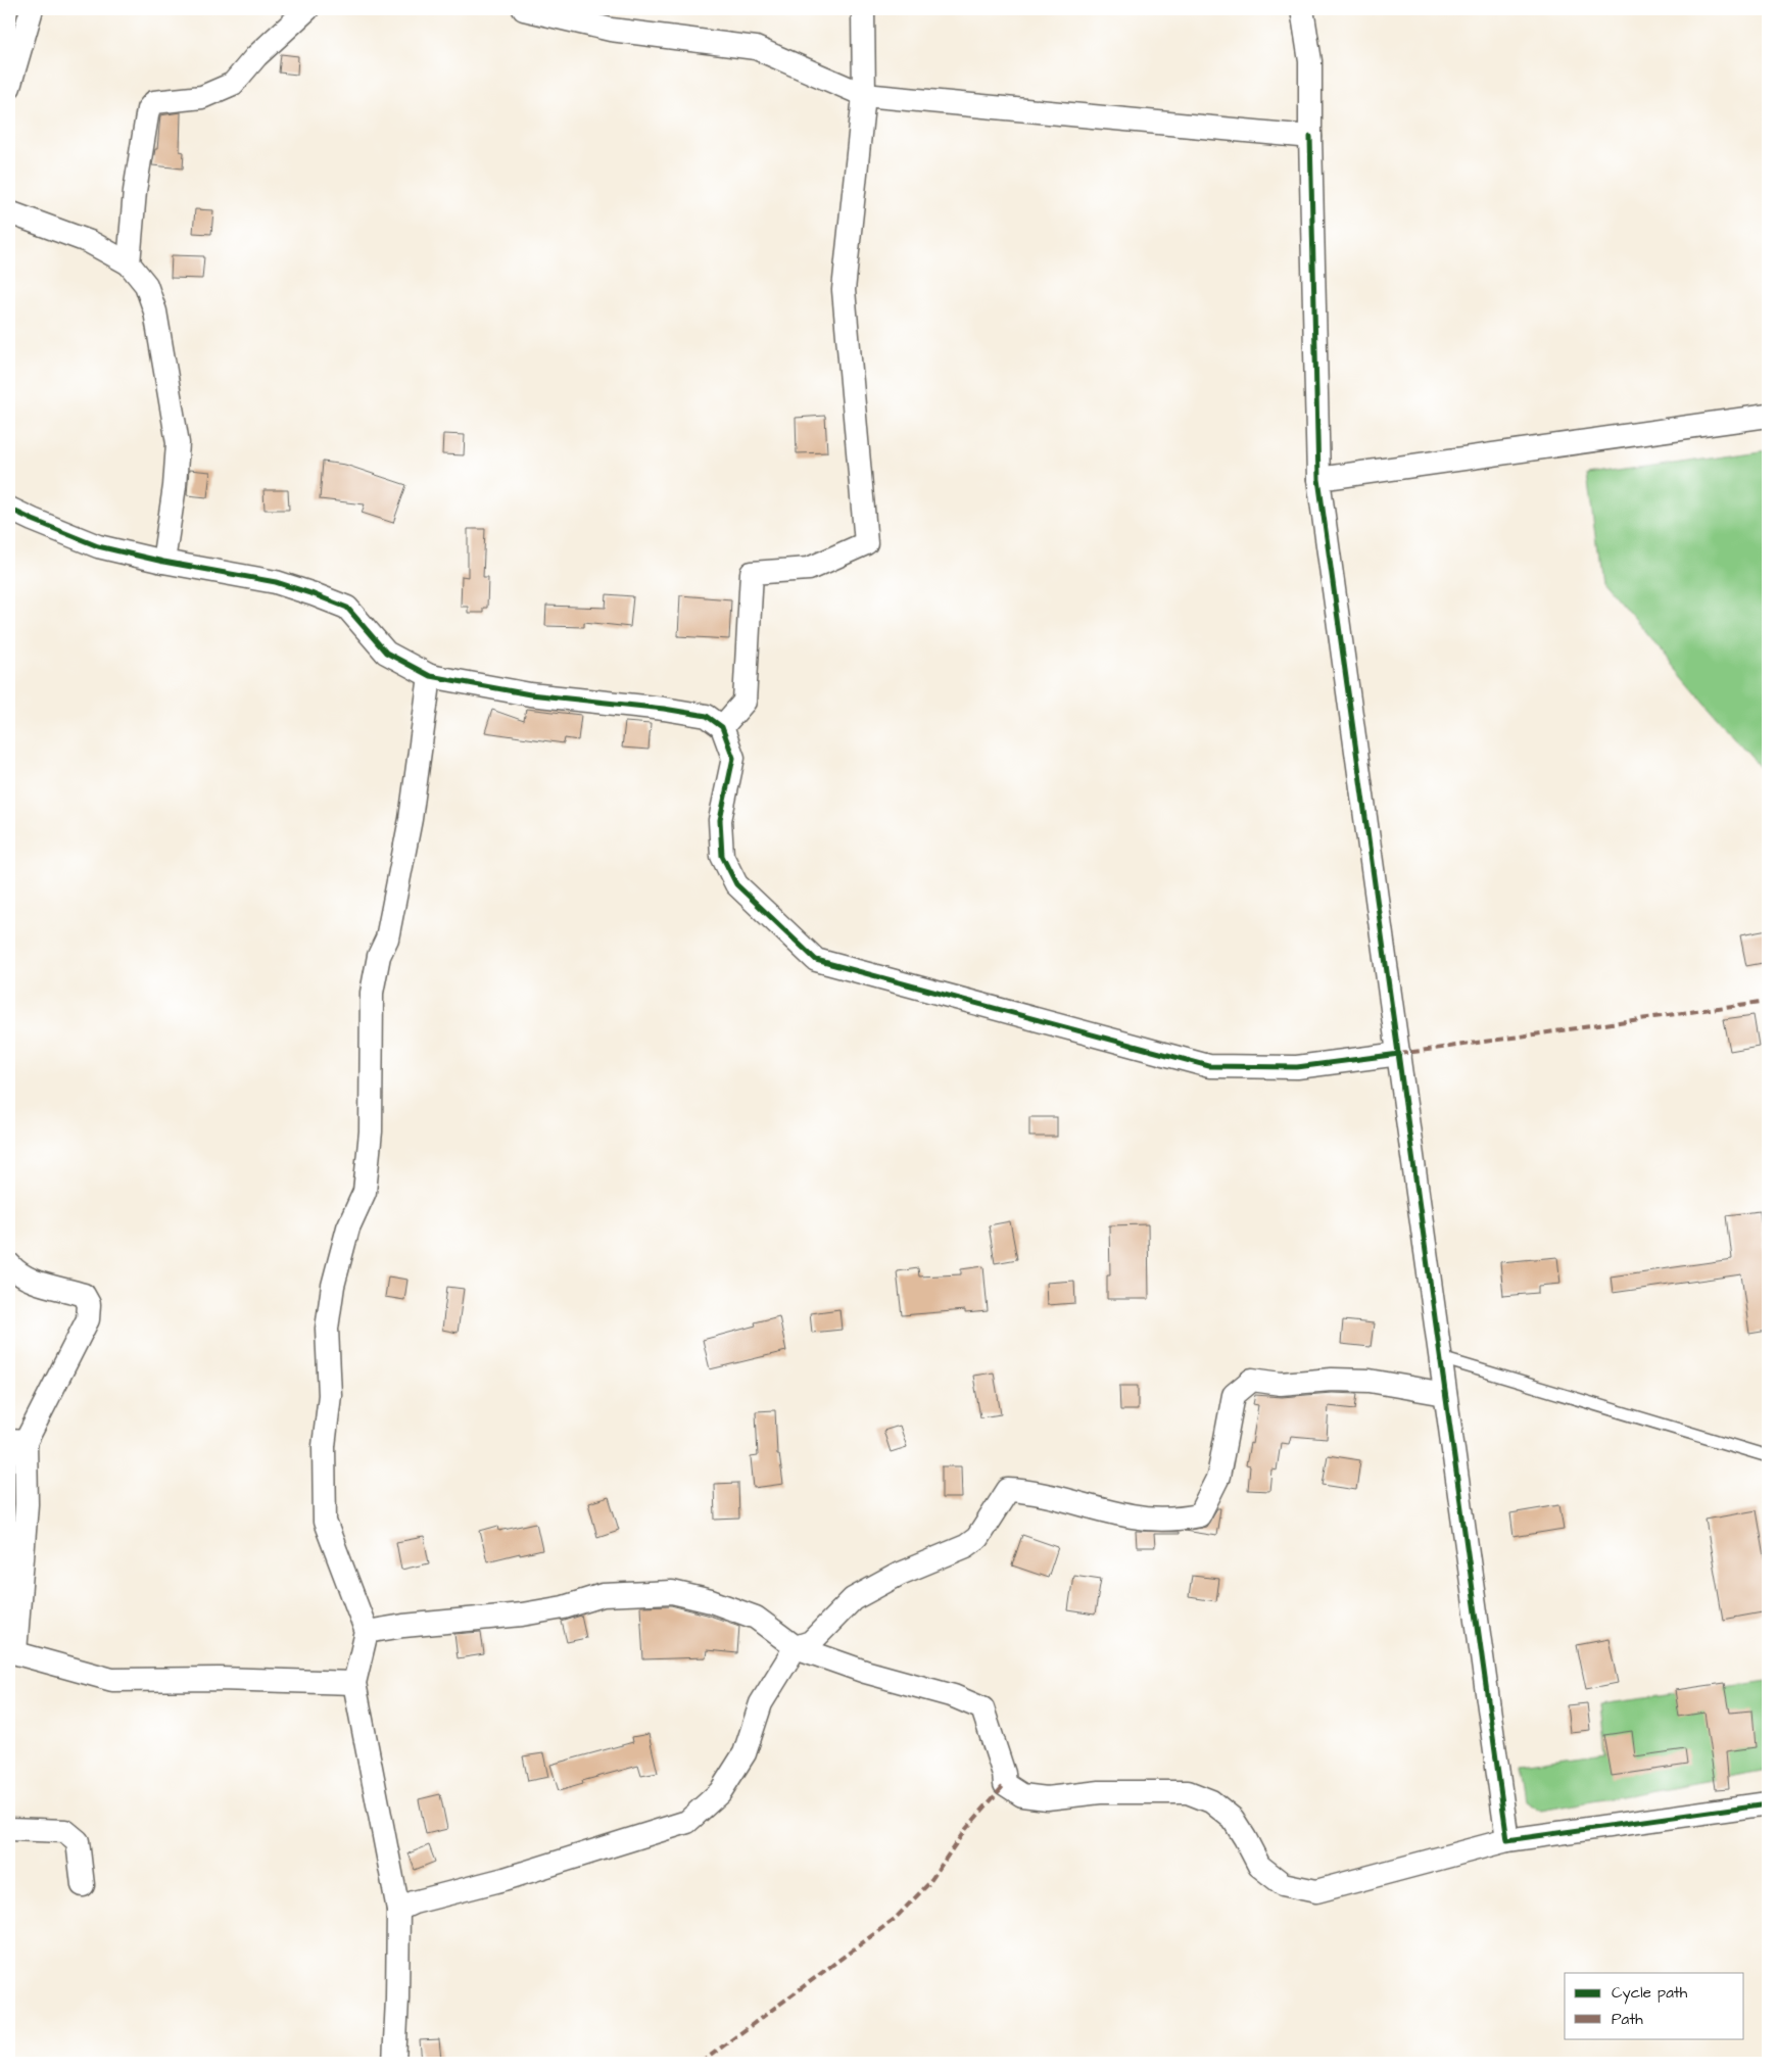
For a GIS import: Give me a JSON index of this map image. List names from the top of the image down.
{
  "legend": ["Cycle path", "Path"]
}
